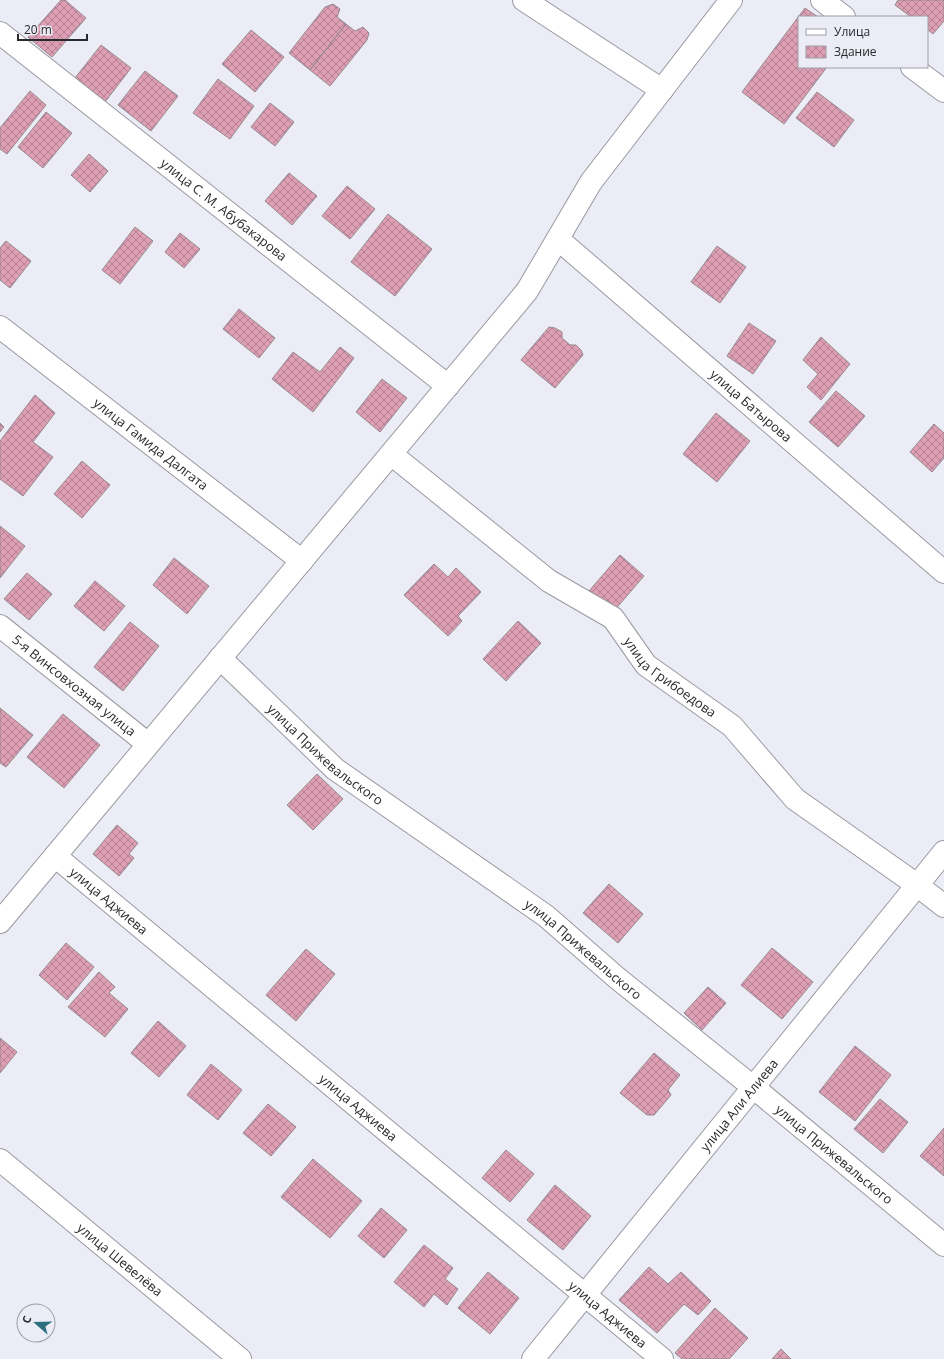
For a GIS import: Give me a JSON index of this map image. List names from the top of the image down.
{
  "streets": {
    "street": [
      "улица С. М. Абубакарова",
      "улица Батырова",
      "улица Гамида Далгата",
      "улица Грибоедова",
      "5-я Винсовхозная улица",
      "улица Прижевальского",
      "улица Аджиева",
      "улица Али Алиева",
      "улица Шевелёва"
    ]
  },
  "crossings": [
    ["улица Грибоедова", "улица Али Алиева"],
    ["улица Прижевальского", "улица Али Алиева"],
    ["улица Аджиева", "улица Али Алиева"]
  ],
  "legend": ["Улица", "Здание"],
  "scale_bar": "20 m",
  "north": "left"
}
